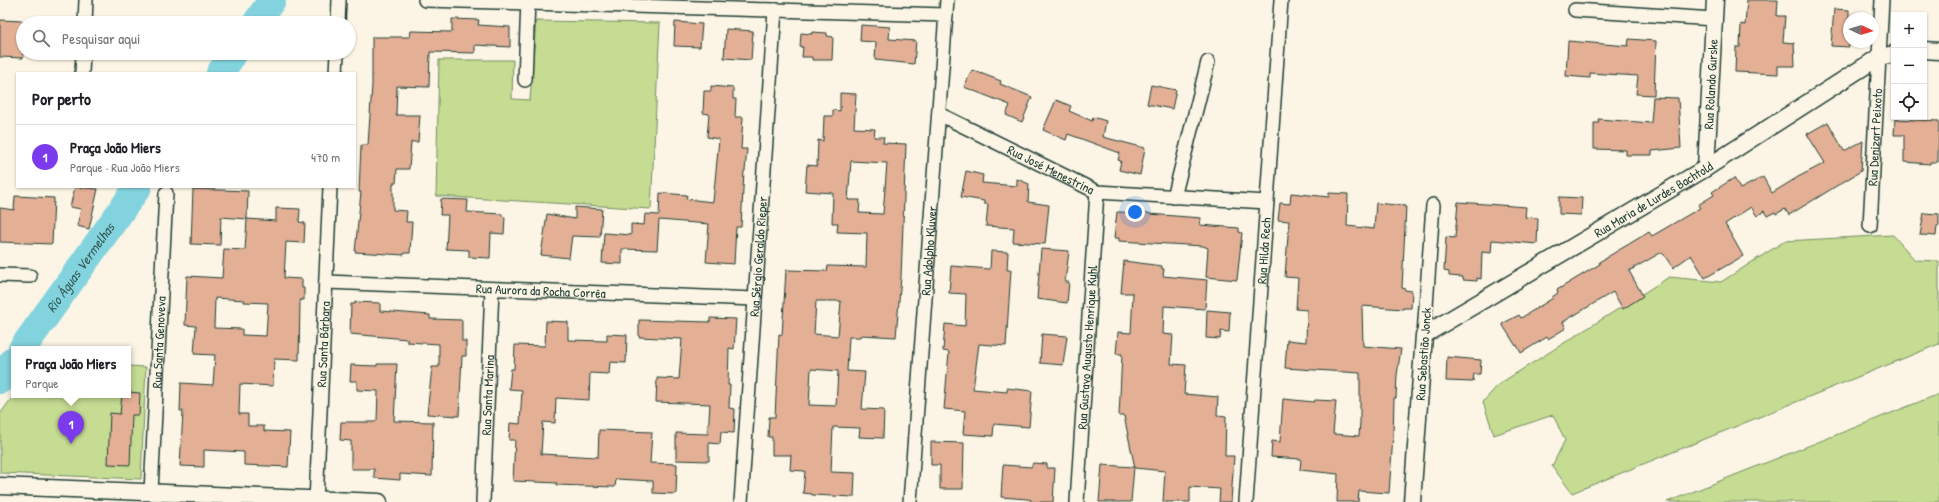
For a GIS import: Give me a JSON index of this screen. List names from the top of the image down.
{
  "streets": {
    "street": [
      "Rua Rolando Gurske",
      "Rua Denizart Peixoto",
      "Rua José Menestrina",
      "Rua Maria de Lurdes Bachtold",
      "Rua Adolpho Kluver",
      "Rua Hilda Rech",
      "Rua Sérgio Geraldo Rieper",
      "Rua Aurora da Rocha Corrêa",
      "Rua Santa Genoveva",
      "Rua Santa Bárbara",
      "Rua Gustavo Augusto Henrique Kuhl",
      "Rua Sebastião Jonck",
      "Rua Santa Marina"
    ]
  },
  "crossings": [
    ["Rua Rolando Gurske", "Rua Maria de Lurdes Bachtold"],
    ["Rua Denizart Peixoto", "Rua Maria de Lurdes Bachtold"],
    ["Rua José Menestrina", "Rua Adolpho Kluver"],
    ["Rua José Menestrina", "Rua Hilda Rech"],
    ["Rua José Menestrina", "Rua Gustavo Augusto Henrique Kuhl"],
    ["Rua Maria de Lurdes Bachtold", "Rua Sebastião Jonck"],
    ["Rua Sérgio Geraldo Rieper", "Rua Aurora da Rocha Corrêa"],
    ["Rua Aurora da Rocha Corrêa", "Rua Santa Bárbara"],
    ["Rua Aurora da Rocha Corrêa", "Rua Santa Marina"]
  ],
  "water": ["Rio Águas Vermelhas"],
  "north": "right",
  "page": {
    "map_buttons": ["+", "−"],
    "search": "Pesquisar aqui",
    "heading": "Por perto",
    "list": [
      {
        "mark": "1",
        "name": "Praça João Miers",
        "note": "Parque · Rua João Miers",
        "value": "470 m"
      }
    ],
    "popup": ["Praça João Miers", "Parque"],
    "pins": "1"
  }
}
